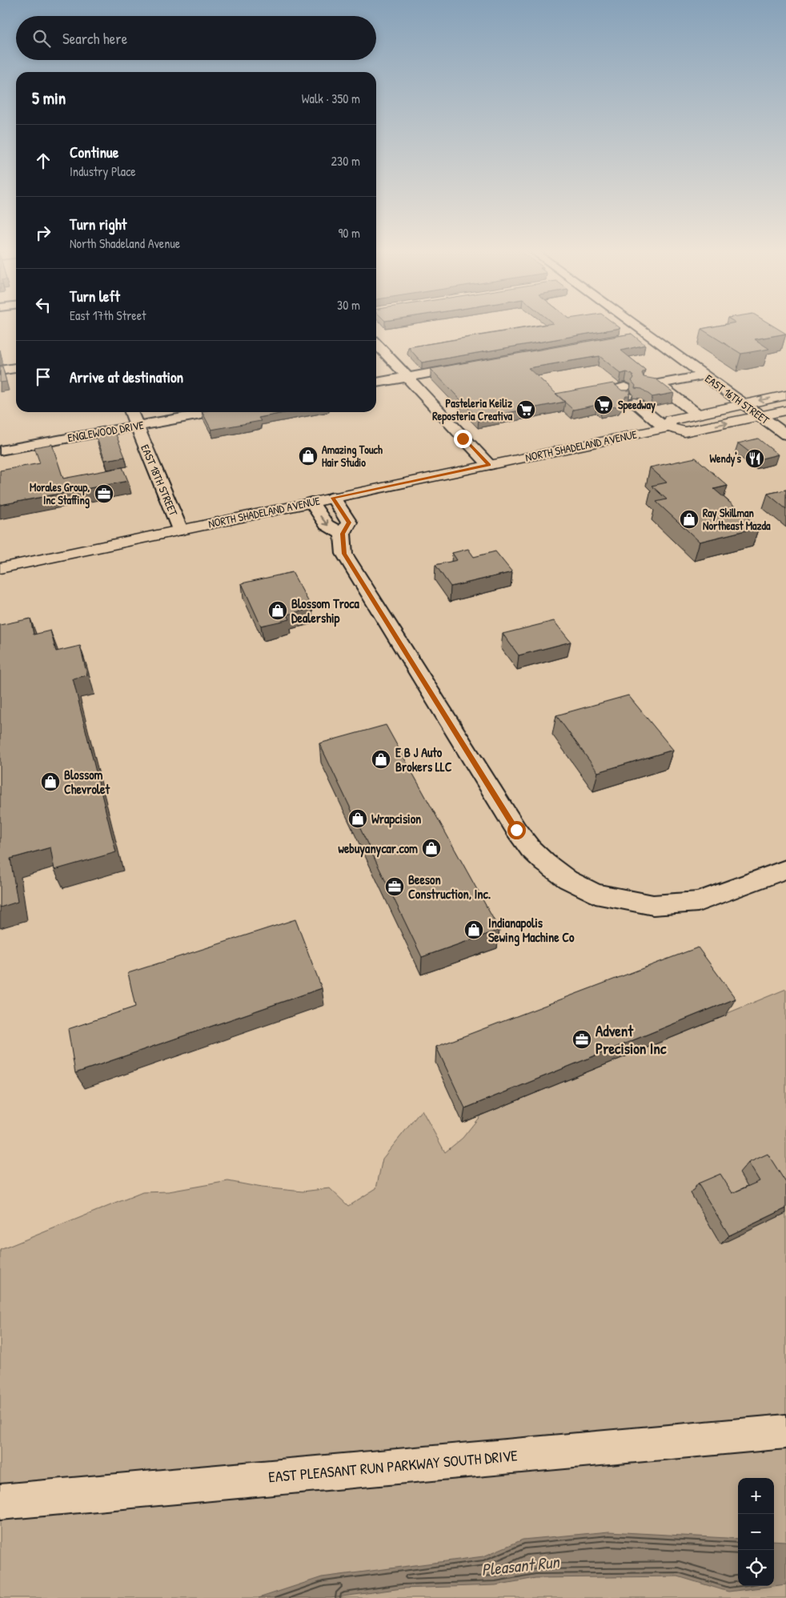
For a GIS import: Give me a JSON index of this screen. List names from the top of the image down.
{
  "streets": {
    "main road": ["NORTH SHADELAND AVENUE"],
    "street": [
      "EAST 16TH STREET",
      "ENGLEWOOD DRIVE",
      "EAST 18TH STREET",
      "EAST PLEASANT RUN PARKWAY SOUTH DRIVE"
    ]
  },
  "crossings": [
    ["EAST 16TH STREET", "NORTH SHADELAND AVENUE"],
    ["ENGLEWOOD DRIVE", "EAST 18TH STREET"],
    ["NORTH SHADELAND AVENUE", "EAST 18TH STREET"]
  ],
  "water": ["Pleasant Run"],
  "places": {
    "supermarket": ["Speedway", "Pasteleria Keiliz Reposteria Creativa"],
    "shop": [
      "Amazing Touch Hair Studio",
      "Ray Skillman Northeast Mazda",
      "Blossom Troca Dealership",
      "E B J Auto Brokers LLC",
      "Blossom Chevrolet",
      "Wrapcision",
      "webuyanycar.com",
      "Indianapolis Sewing Machine Co"
    ],
    "restaurant": ["Wendy's"],
    "office": ["Morales Group, Inc Staffing", "Beeson Construction, Inc.", "Advent Precision Inc"]
  },
  "page": {
    "search": "Search here",
    "heading": ["5 min", "Walk · 350 m"],
    "list": [
      ["Continue", "Industry Place", "230 m"],
      ["Turn right", "North Shadeland Avenue", "90 m"],
      ["Turn left", "East 17th Street", "30 m"],
      "Arrive at destination"
    ],
    "map_buttons": ["+", "−"]
  }
}
